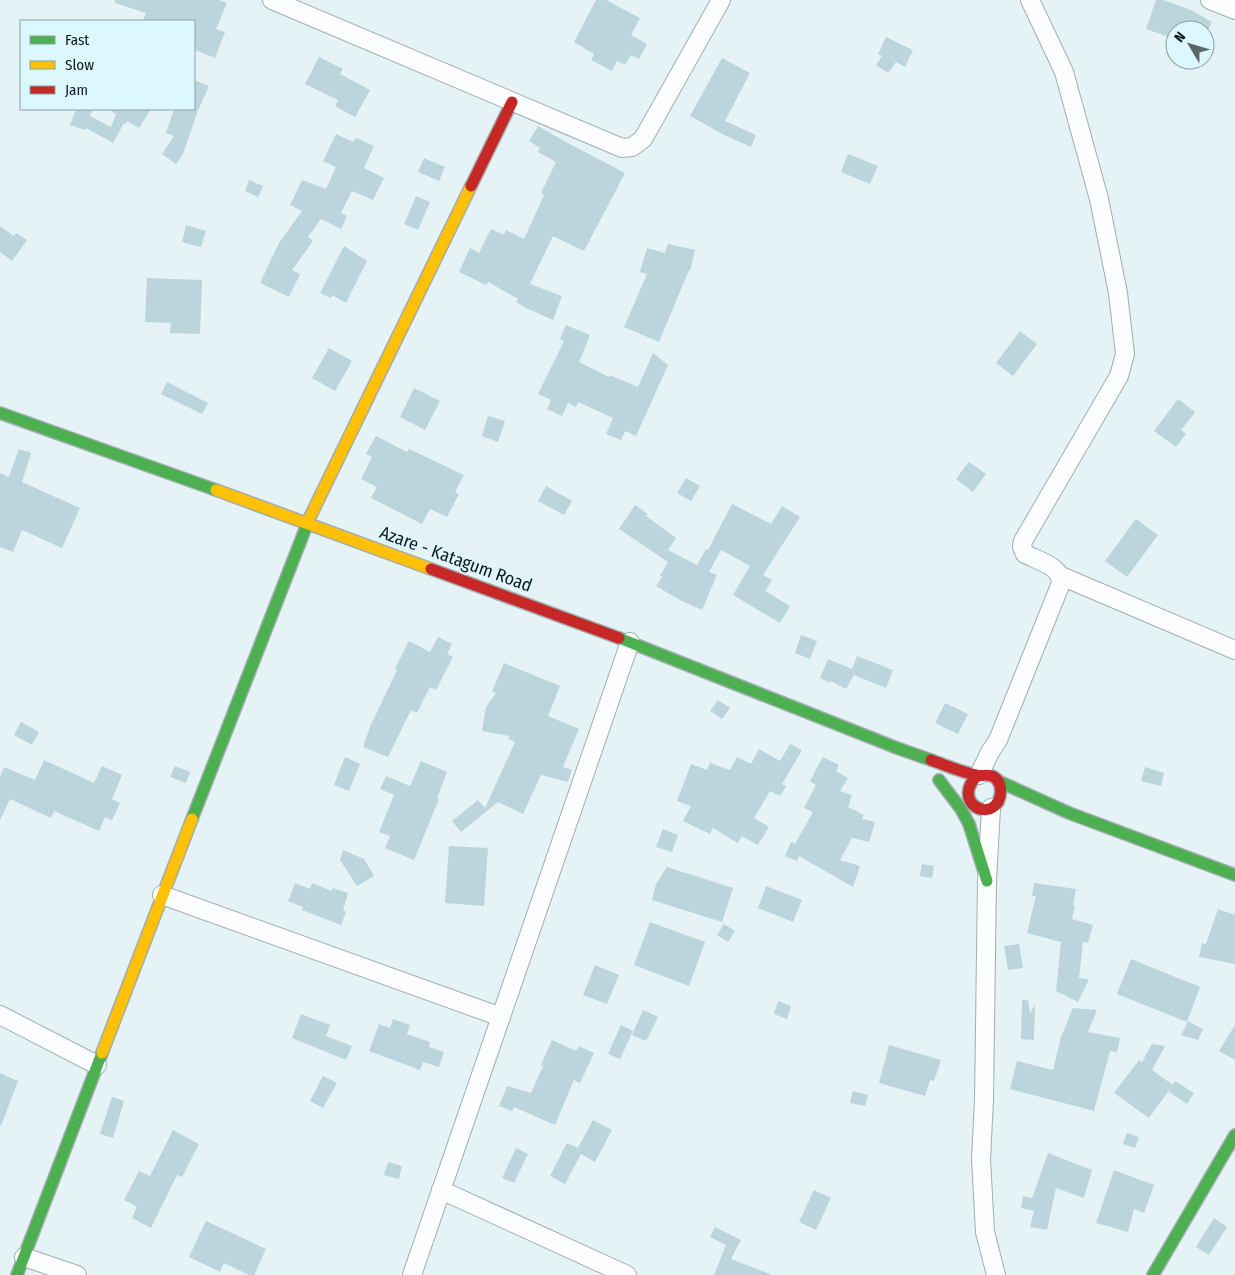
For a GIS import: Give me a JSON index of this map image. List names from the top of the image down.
{
  "streets": {
    "main road": ["Azare - Katagum Road"]
  },
  "legend": ["Fast", "Slow", "Jam"],
  "north": "top left"
}
